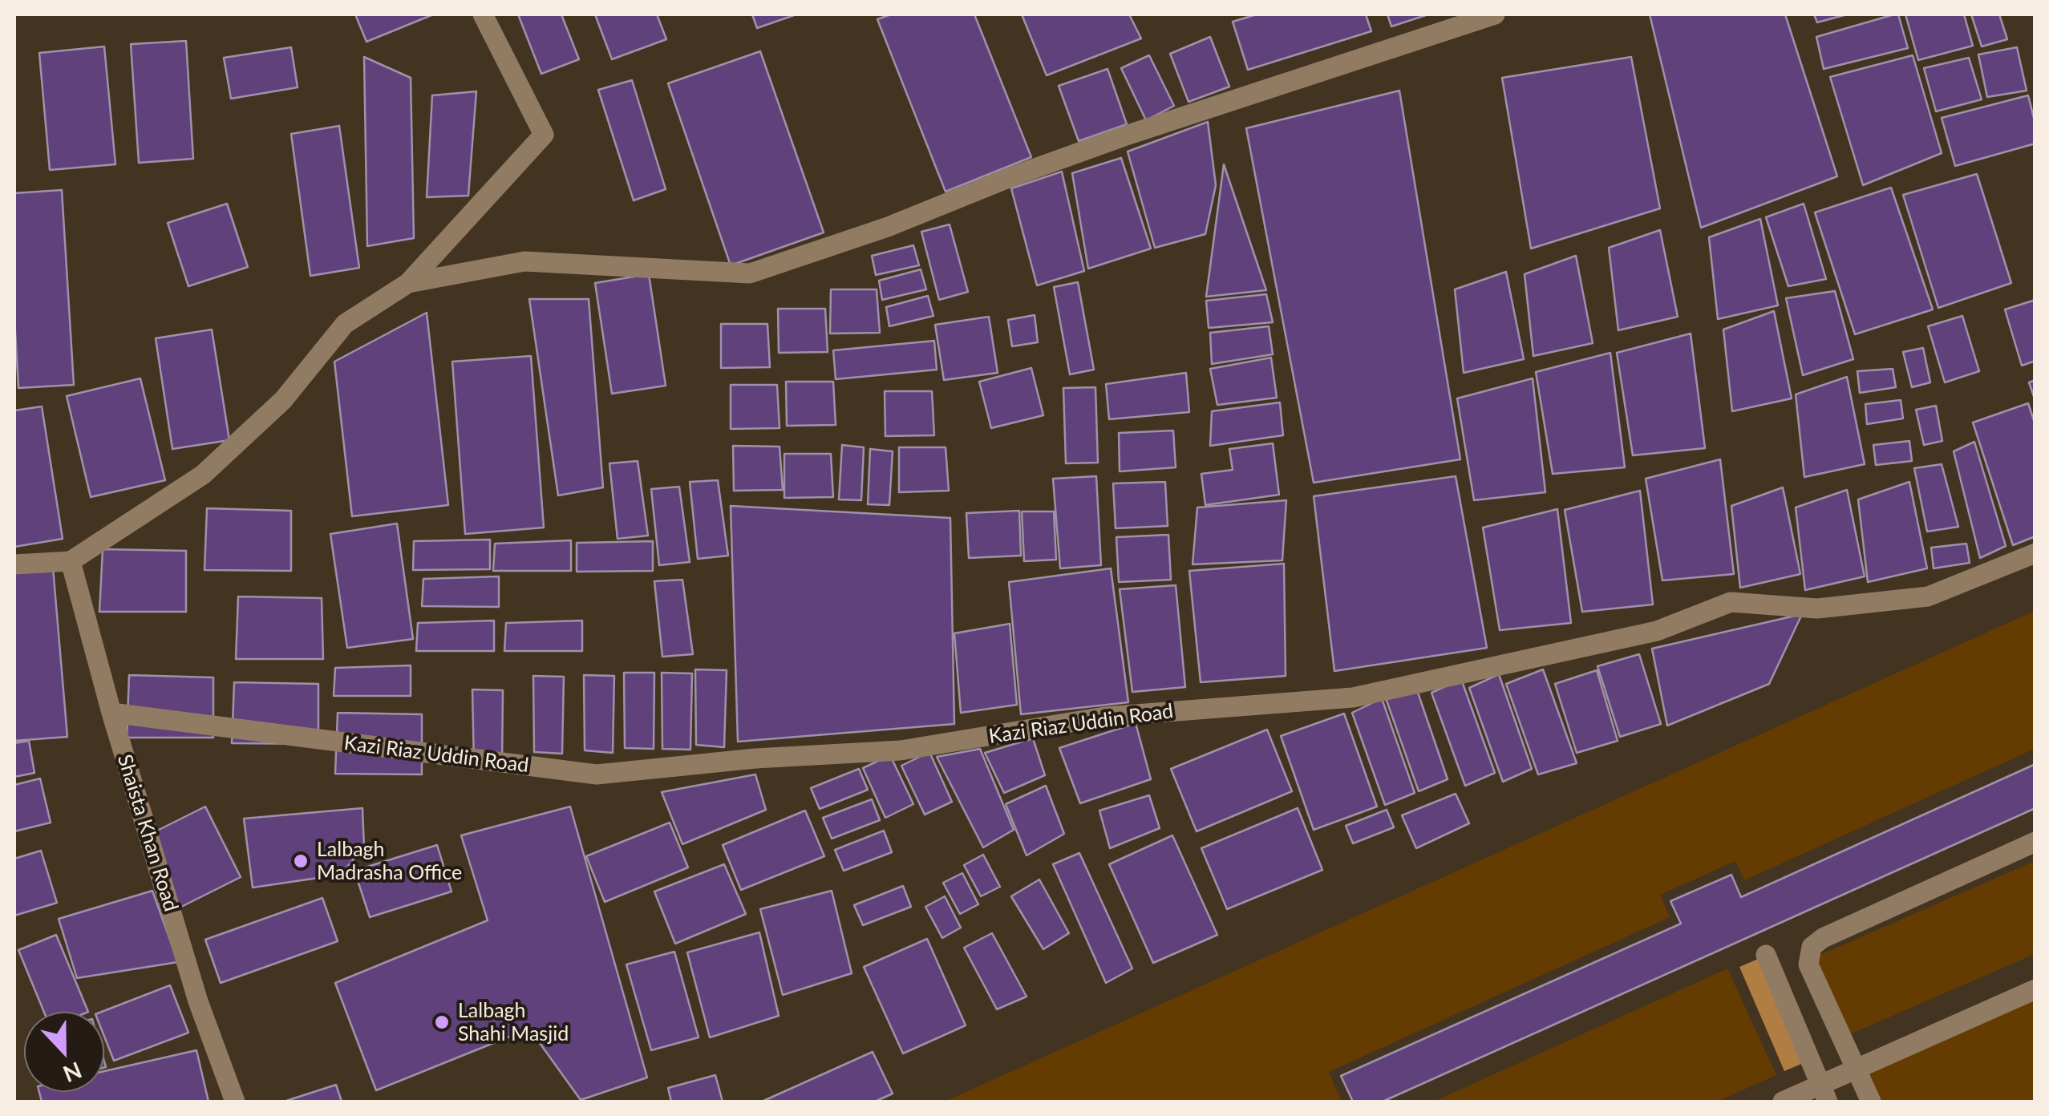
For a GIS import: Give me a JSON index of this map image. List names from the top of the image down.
{
  "streets": {
    "street": ["Kazi Riaz Uddin Road", "Shaista Khan Road"]
  },
  "crossings": [
    ["Kazi Riaz Uddin Road", "Shaista Khan Road"]
  ],
  "places": ["Lalbagh Madrasha Office", "Lalbagh Shahi Masjid"],
  "north": "bottom"
}
